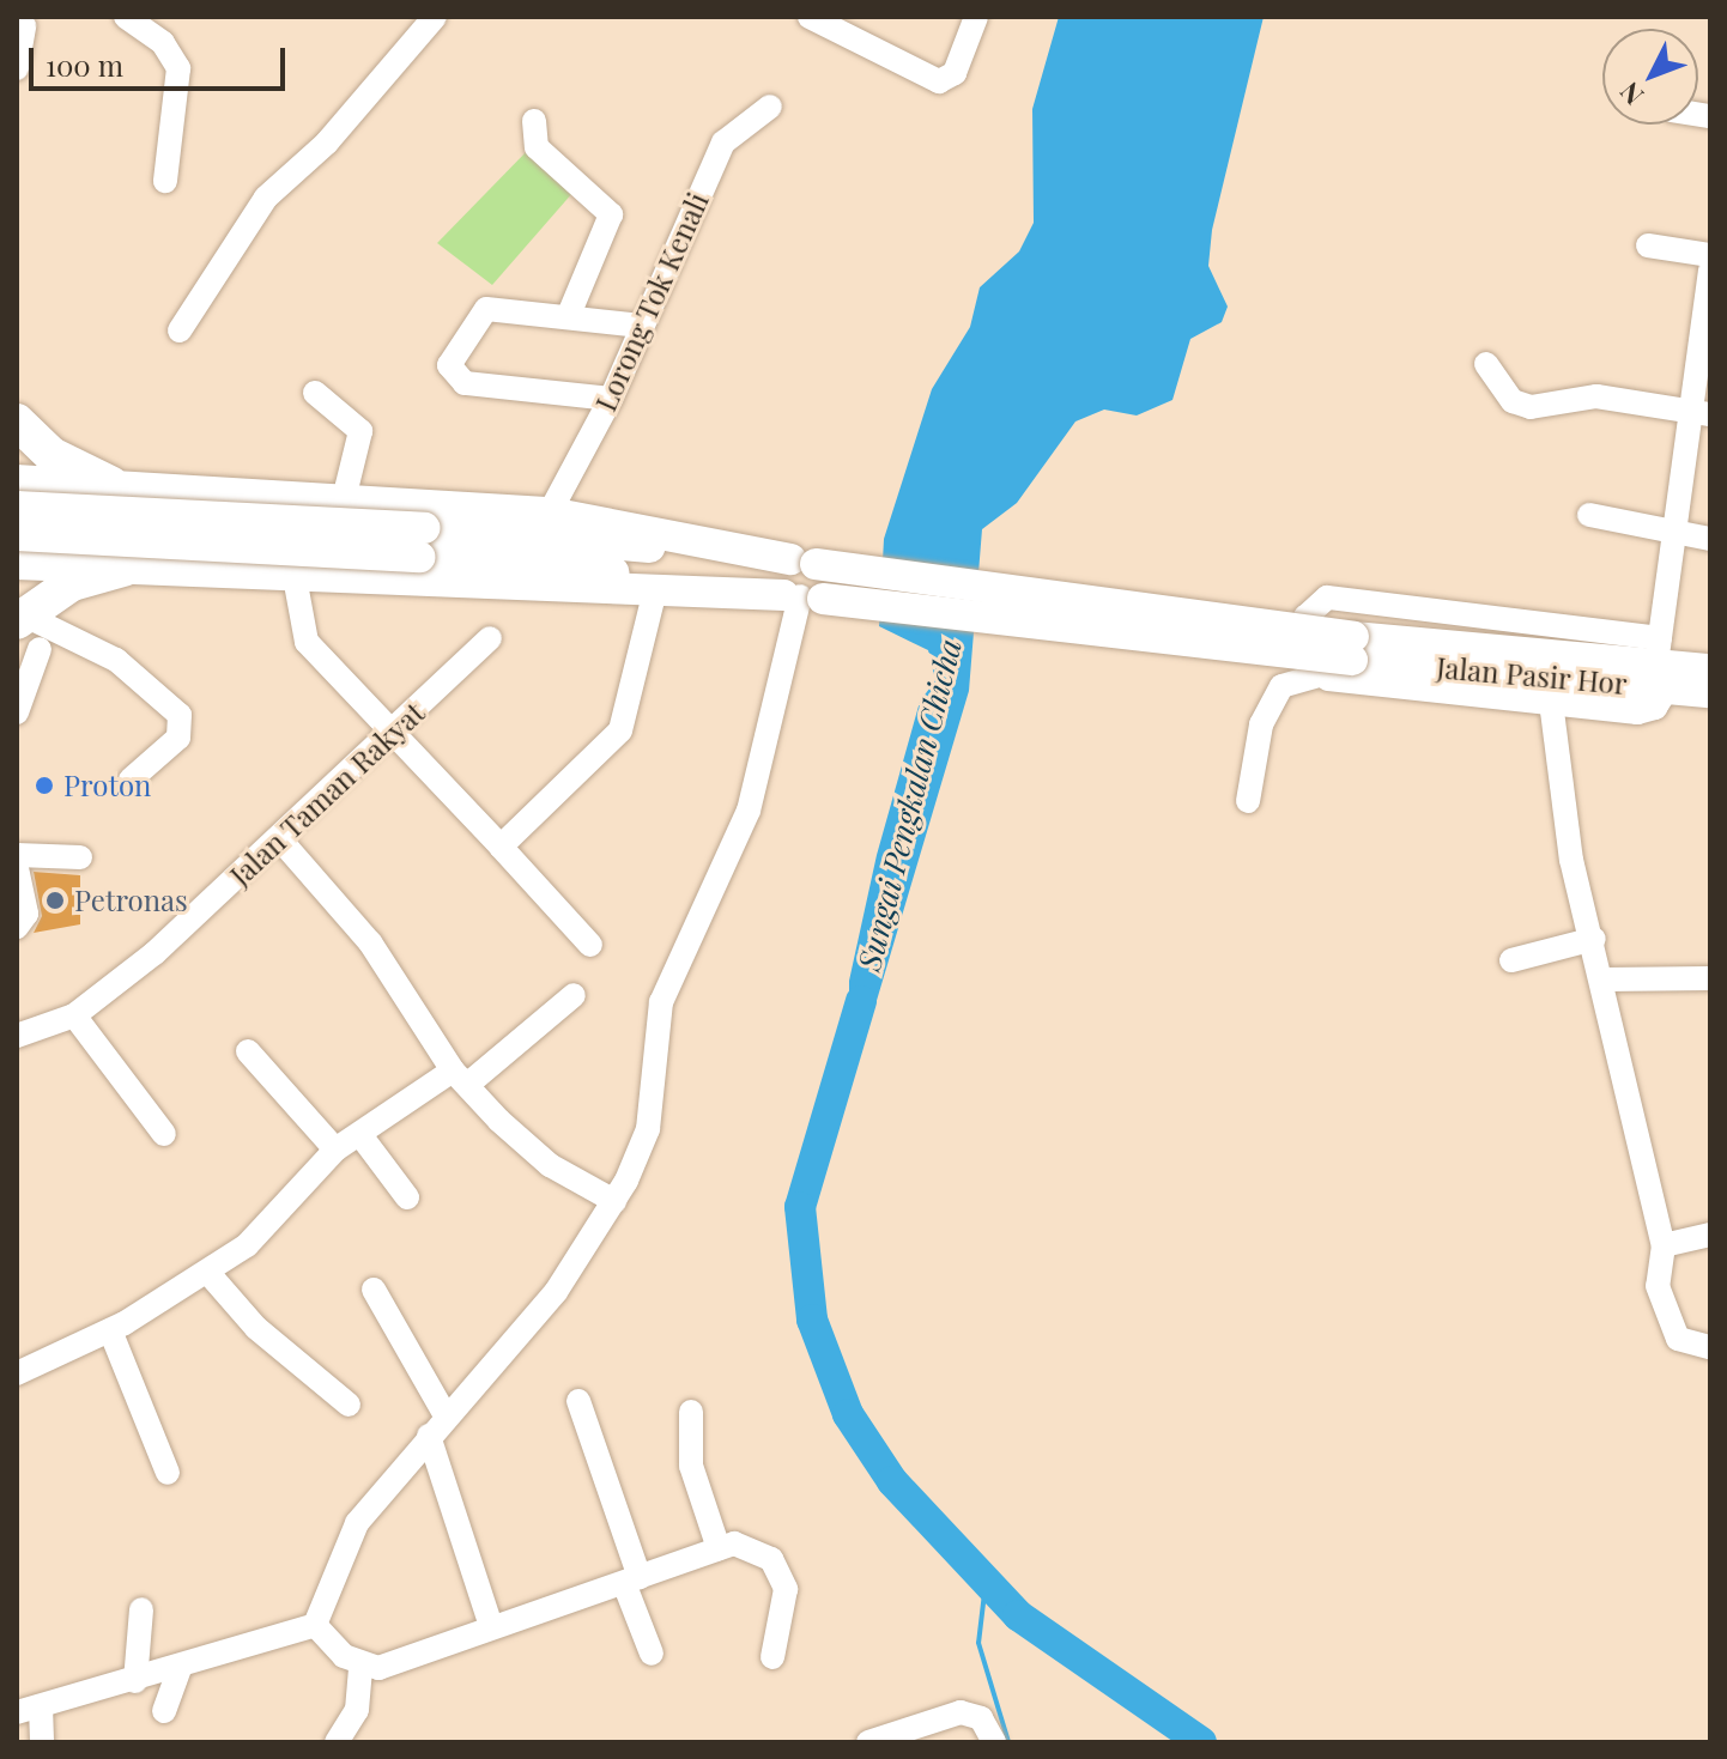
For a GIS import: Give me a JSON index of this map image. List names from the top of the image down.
{
  "streets": {
    "main road": ["Jalan Pasir Hor"],
    "street": ["Lorong Tok Kenali", "Jalan Taman Rakyat"]
  },
  "water": ["Sungai Pengkalan Chicha"],
  "places": ["Proton", "Petronas"],
  "scale_bar": "100 m",
  "north": "bottom left"
}
